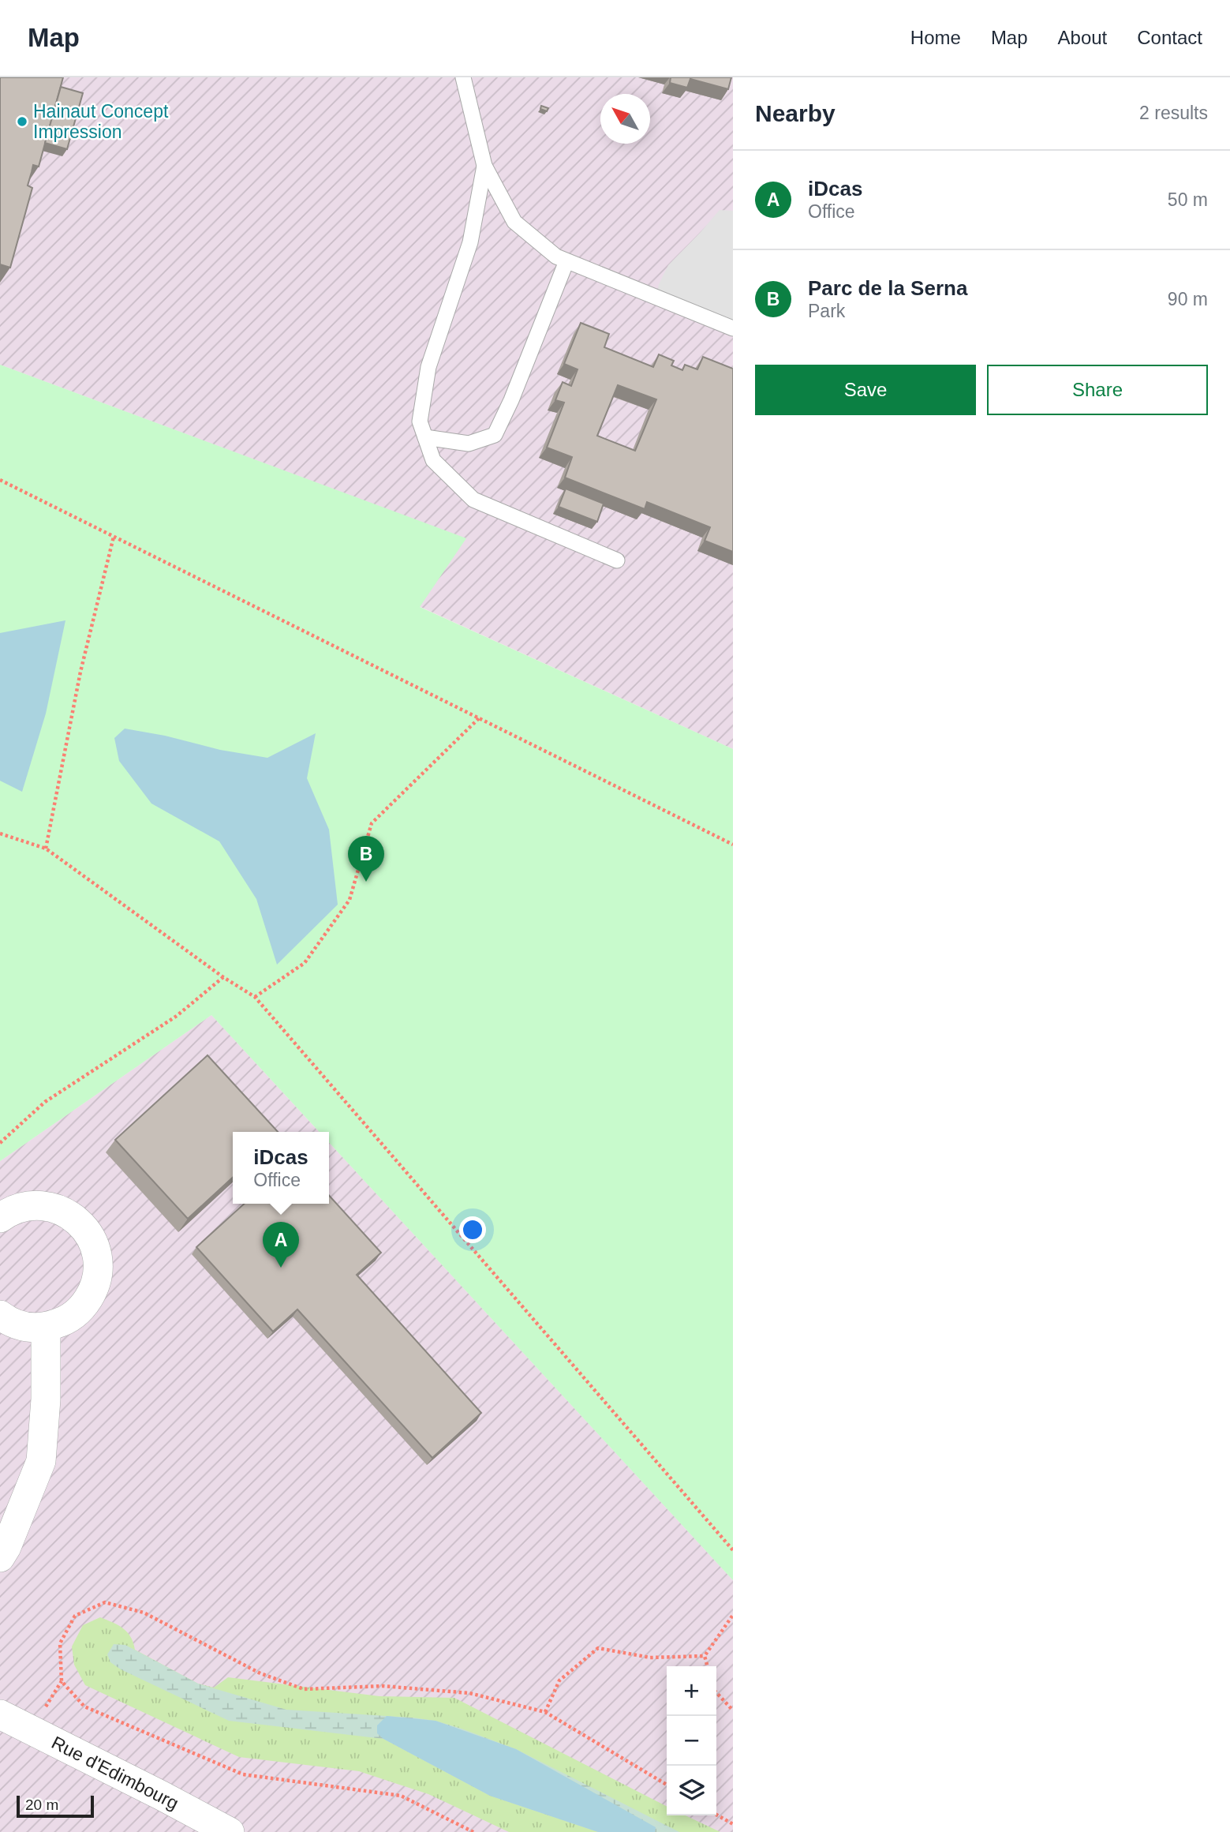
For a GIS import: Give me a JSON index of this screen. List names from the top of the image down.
{
  "streets": {
    "street": ["Rue d'Edimbourg"]
  },
  "places": ["Hainaut Concept Impression"],
  "scale_bar": "20 m",
  "north": "top left",
  "page": {
    "header": "Map",
    "nav": [
      "Home",
      "Map",
      "About",
      "Contact"
    ],
    "heading": ["Nearby", "2 results"],
    "list": [
      {
        "mark": "A",
        "name": "iDcas",
        "note": "Office",
        "value": "50 m"
      },
      {
        "mark": "B",
        "name": "Parc de la Serna",
        "note": "Park",
        "value": "90 m"
      }
    ],
    "buttons": ["Save", "Share"],
    "pins": ["B", "A"],
    "popup": ["iDcas", "Office"],
    "map_buttons": ["+", "−"],
    "scale": "20 m"
  }
}
